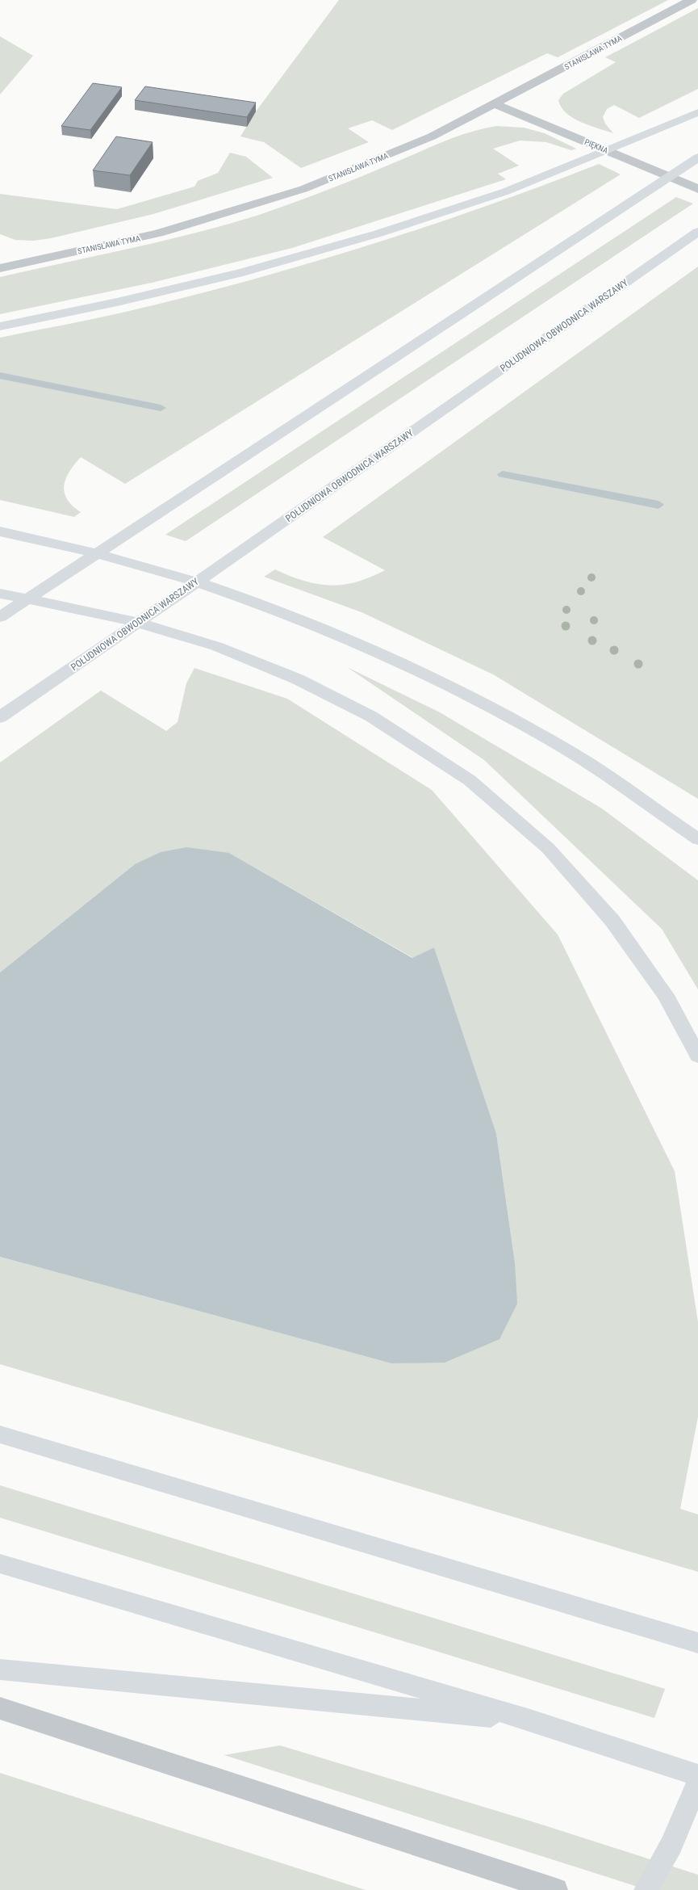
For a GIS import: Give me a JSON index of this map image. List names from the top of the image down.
{
  "streets": {
    "highway": ["POŁUDNIOWA OBWODNICA WARSZAWY"],
    "street": ["STANISŁAWA TYMA", "PIĘKNA"]
  },
  "crossings": [
    ["STANISŁAWA TYMA", "PIĘKNA"]
  ]
}
